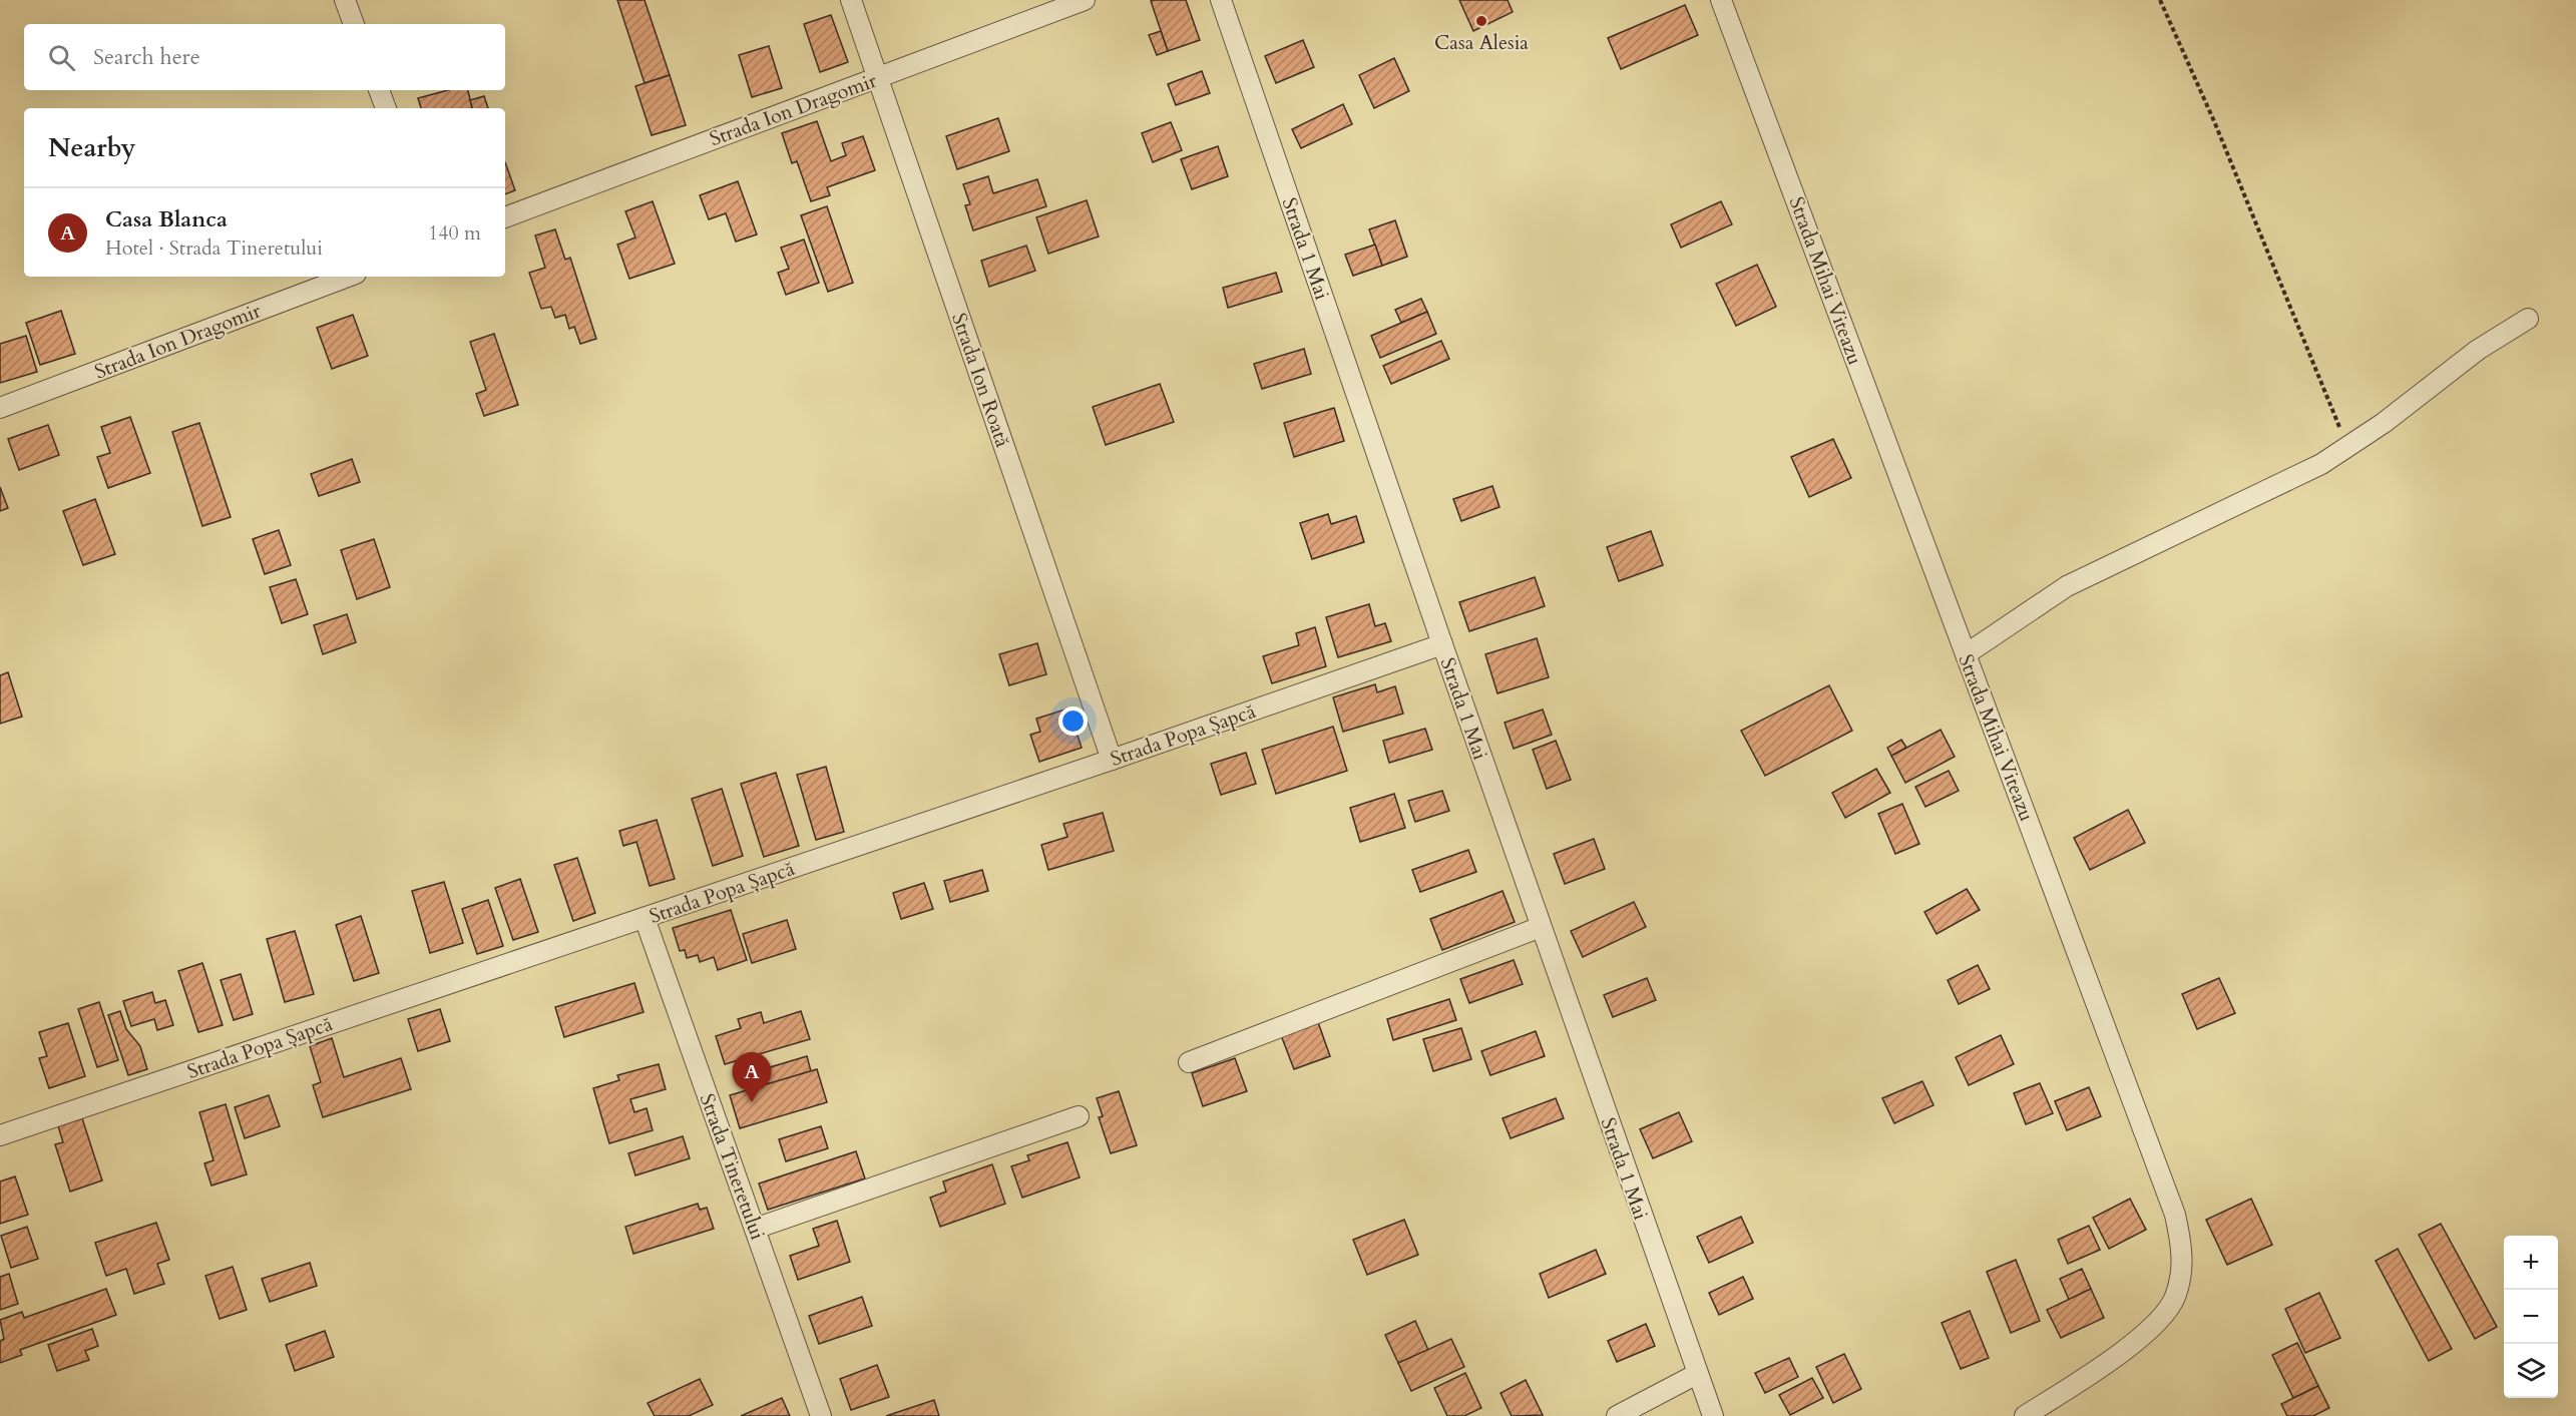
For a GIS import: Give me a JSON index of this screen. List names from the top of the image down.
{
  "streets": {
    "street": [
      "Strada Ion Dragomir",
      "Strada 1 Mai",
      "Strada Mihai Viteazu",
      "Strada Ion Roată",
      "Strada Popa Șapcă",
      "Strada Tineretului"
    ]
  },
  "crossings": [
    ["Strada Ion Dragomir", "Strada Ion Roată"],
    ["Strada 1 Mai", "Strada Popa Șapcă"],
    ["Strada Ion Roată", "Strada Popa Șapcă"],
    ["Strada Popa Șapcă", "Strada Tineretului"]
  ],
  "places": ["Casa Alesia"],
  "page": {
    "search": "Search here",
    "heading": "Nearby",
    "list": [
      {
        "mark": "A",
        "name": "Casa Blanca",
        "note": "Hotel · Strada Tineretului",
        "value": "140 m"
      }
    ],
    "pins": "A",
    "map_buttons": ["+", "−"]
  }
}
